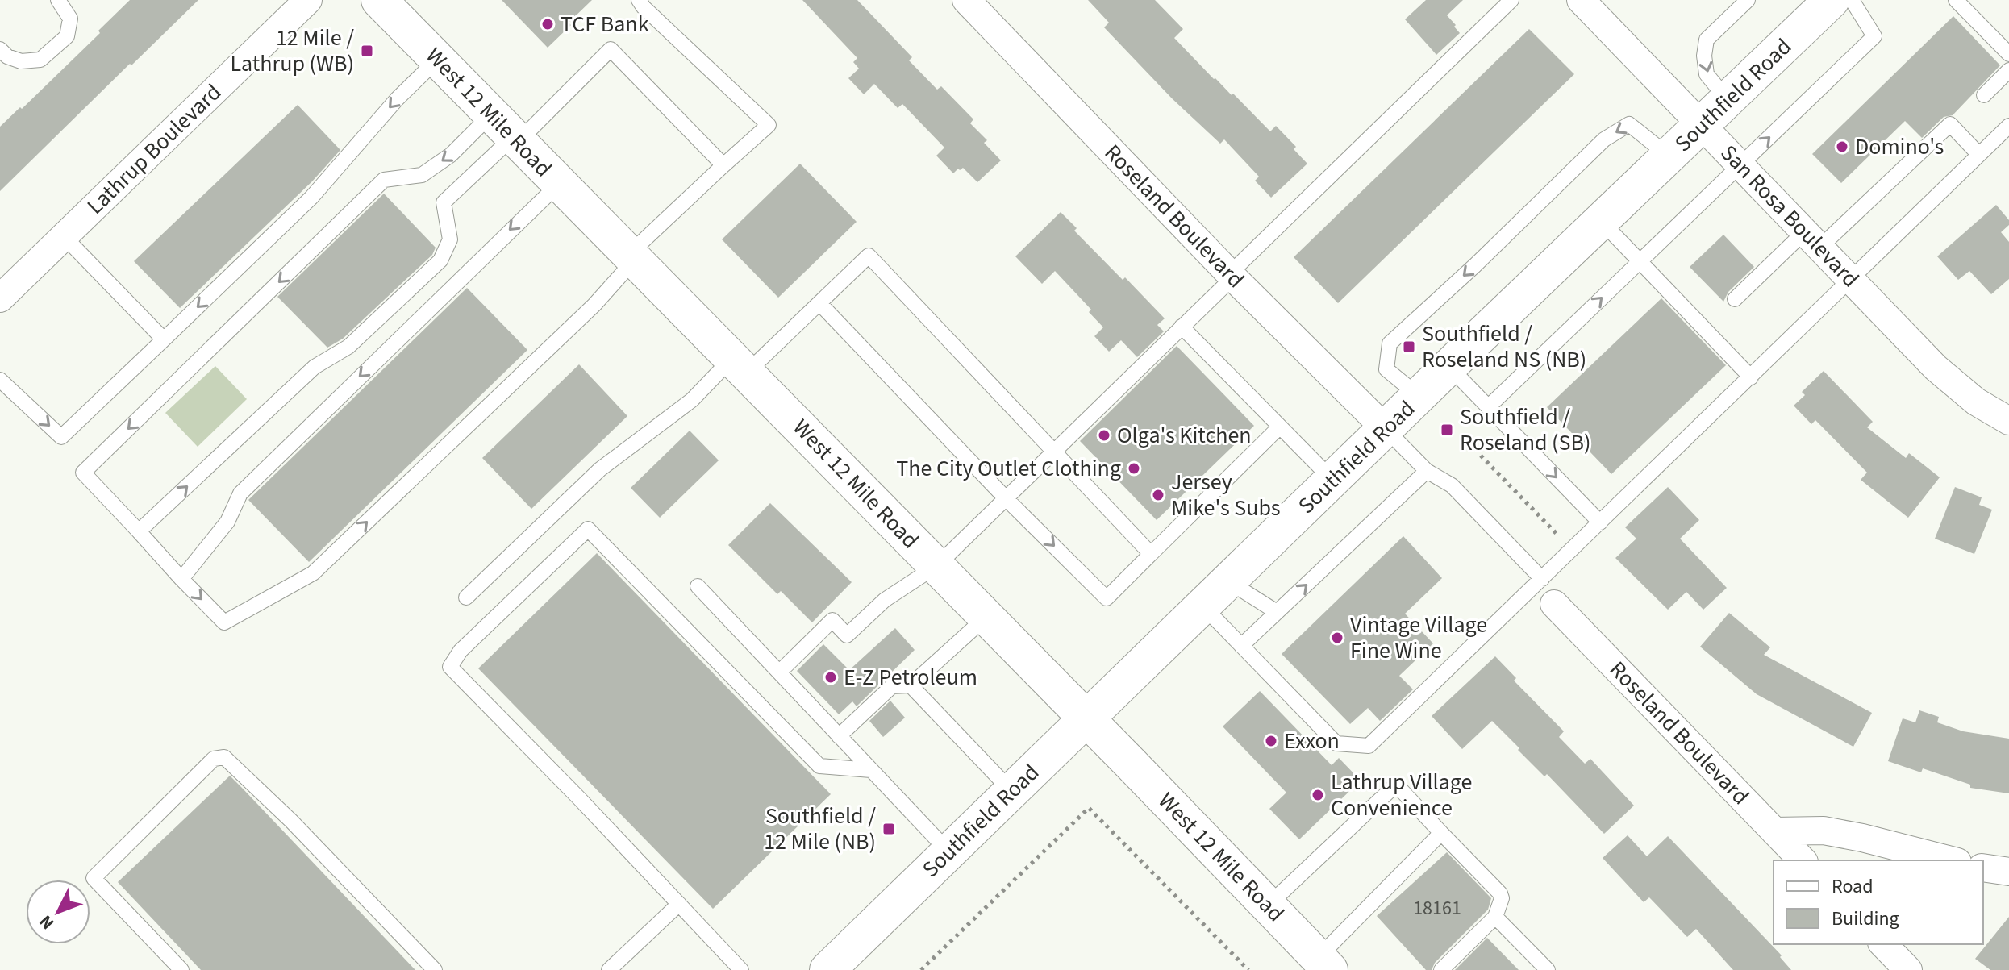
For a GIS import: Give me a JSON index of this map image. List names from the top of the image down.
{
  "streets": {
    "main road": ["Southfield Road", "West 12 Mile Road"],
    "street": ["Lathrup Boulevard", "Roseland Boulevard", "San Rosa Boulevard"]
  },
  "crossings": [
    ["Southfield Road", "West 12 Mile Road"],
    ["Southfield Road", "Roseland Boulevard"],
    ["Southfield Road", "San Rosa Boulevard"]
  ],
  "places": {
    "other": [
      "TCF Bank",
      "Domino's",
      "Olga's Kitchen",
      "The City Outlet Clothing",
      "Jersey Mike's Subs",
      "Vintage Village Fine Wine",
      "E-Z Petroleum",
      "Exxon",
      "Lathrup Village Convenience"
    ],
    "transit": [
      "12 Mile / Lathrup (WB)",
      "Southfield / Roseland NS (NB)",
      "Southfield / Roseland (SB)",
      "Southfield / 12 Mile (NB)"
    ]
  },
  "house_numbers": ["18161"],
  "legend": ["Road", "Building"],
  "north": "bottom left"
}
